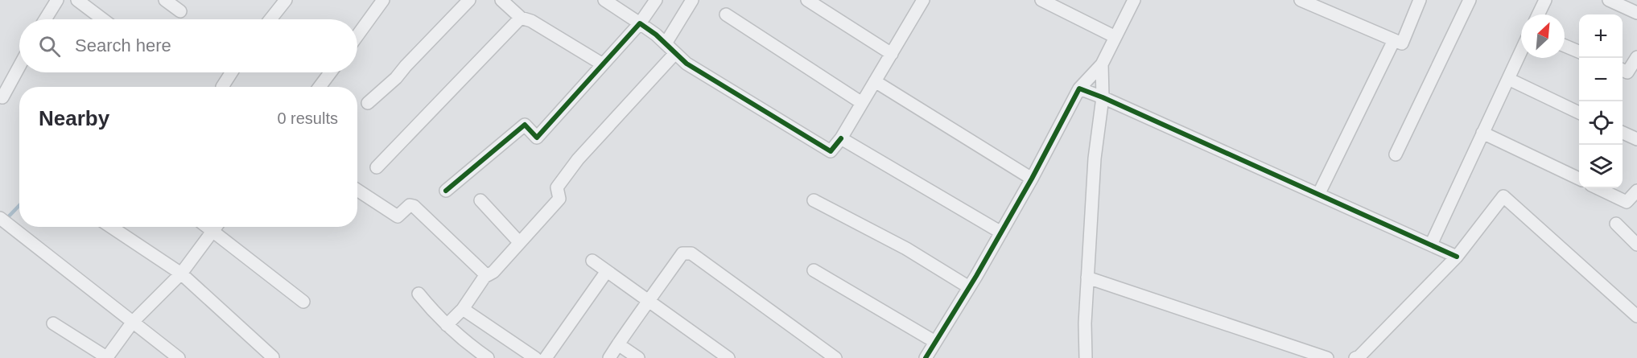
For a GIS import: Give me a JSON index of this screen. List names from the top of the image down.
{
  "north": "top right",
  "page": {
    "map_buttons": ["+", "−"],
    "search": "Search here",
    "heading": ["Nearby", "0 results"]
  }
}
